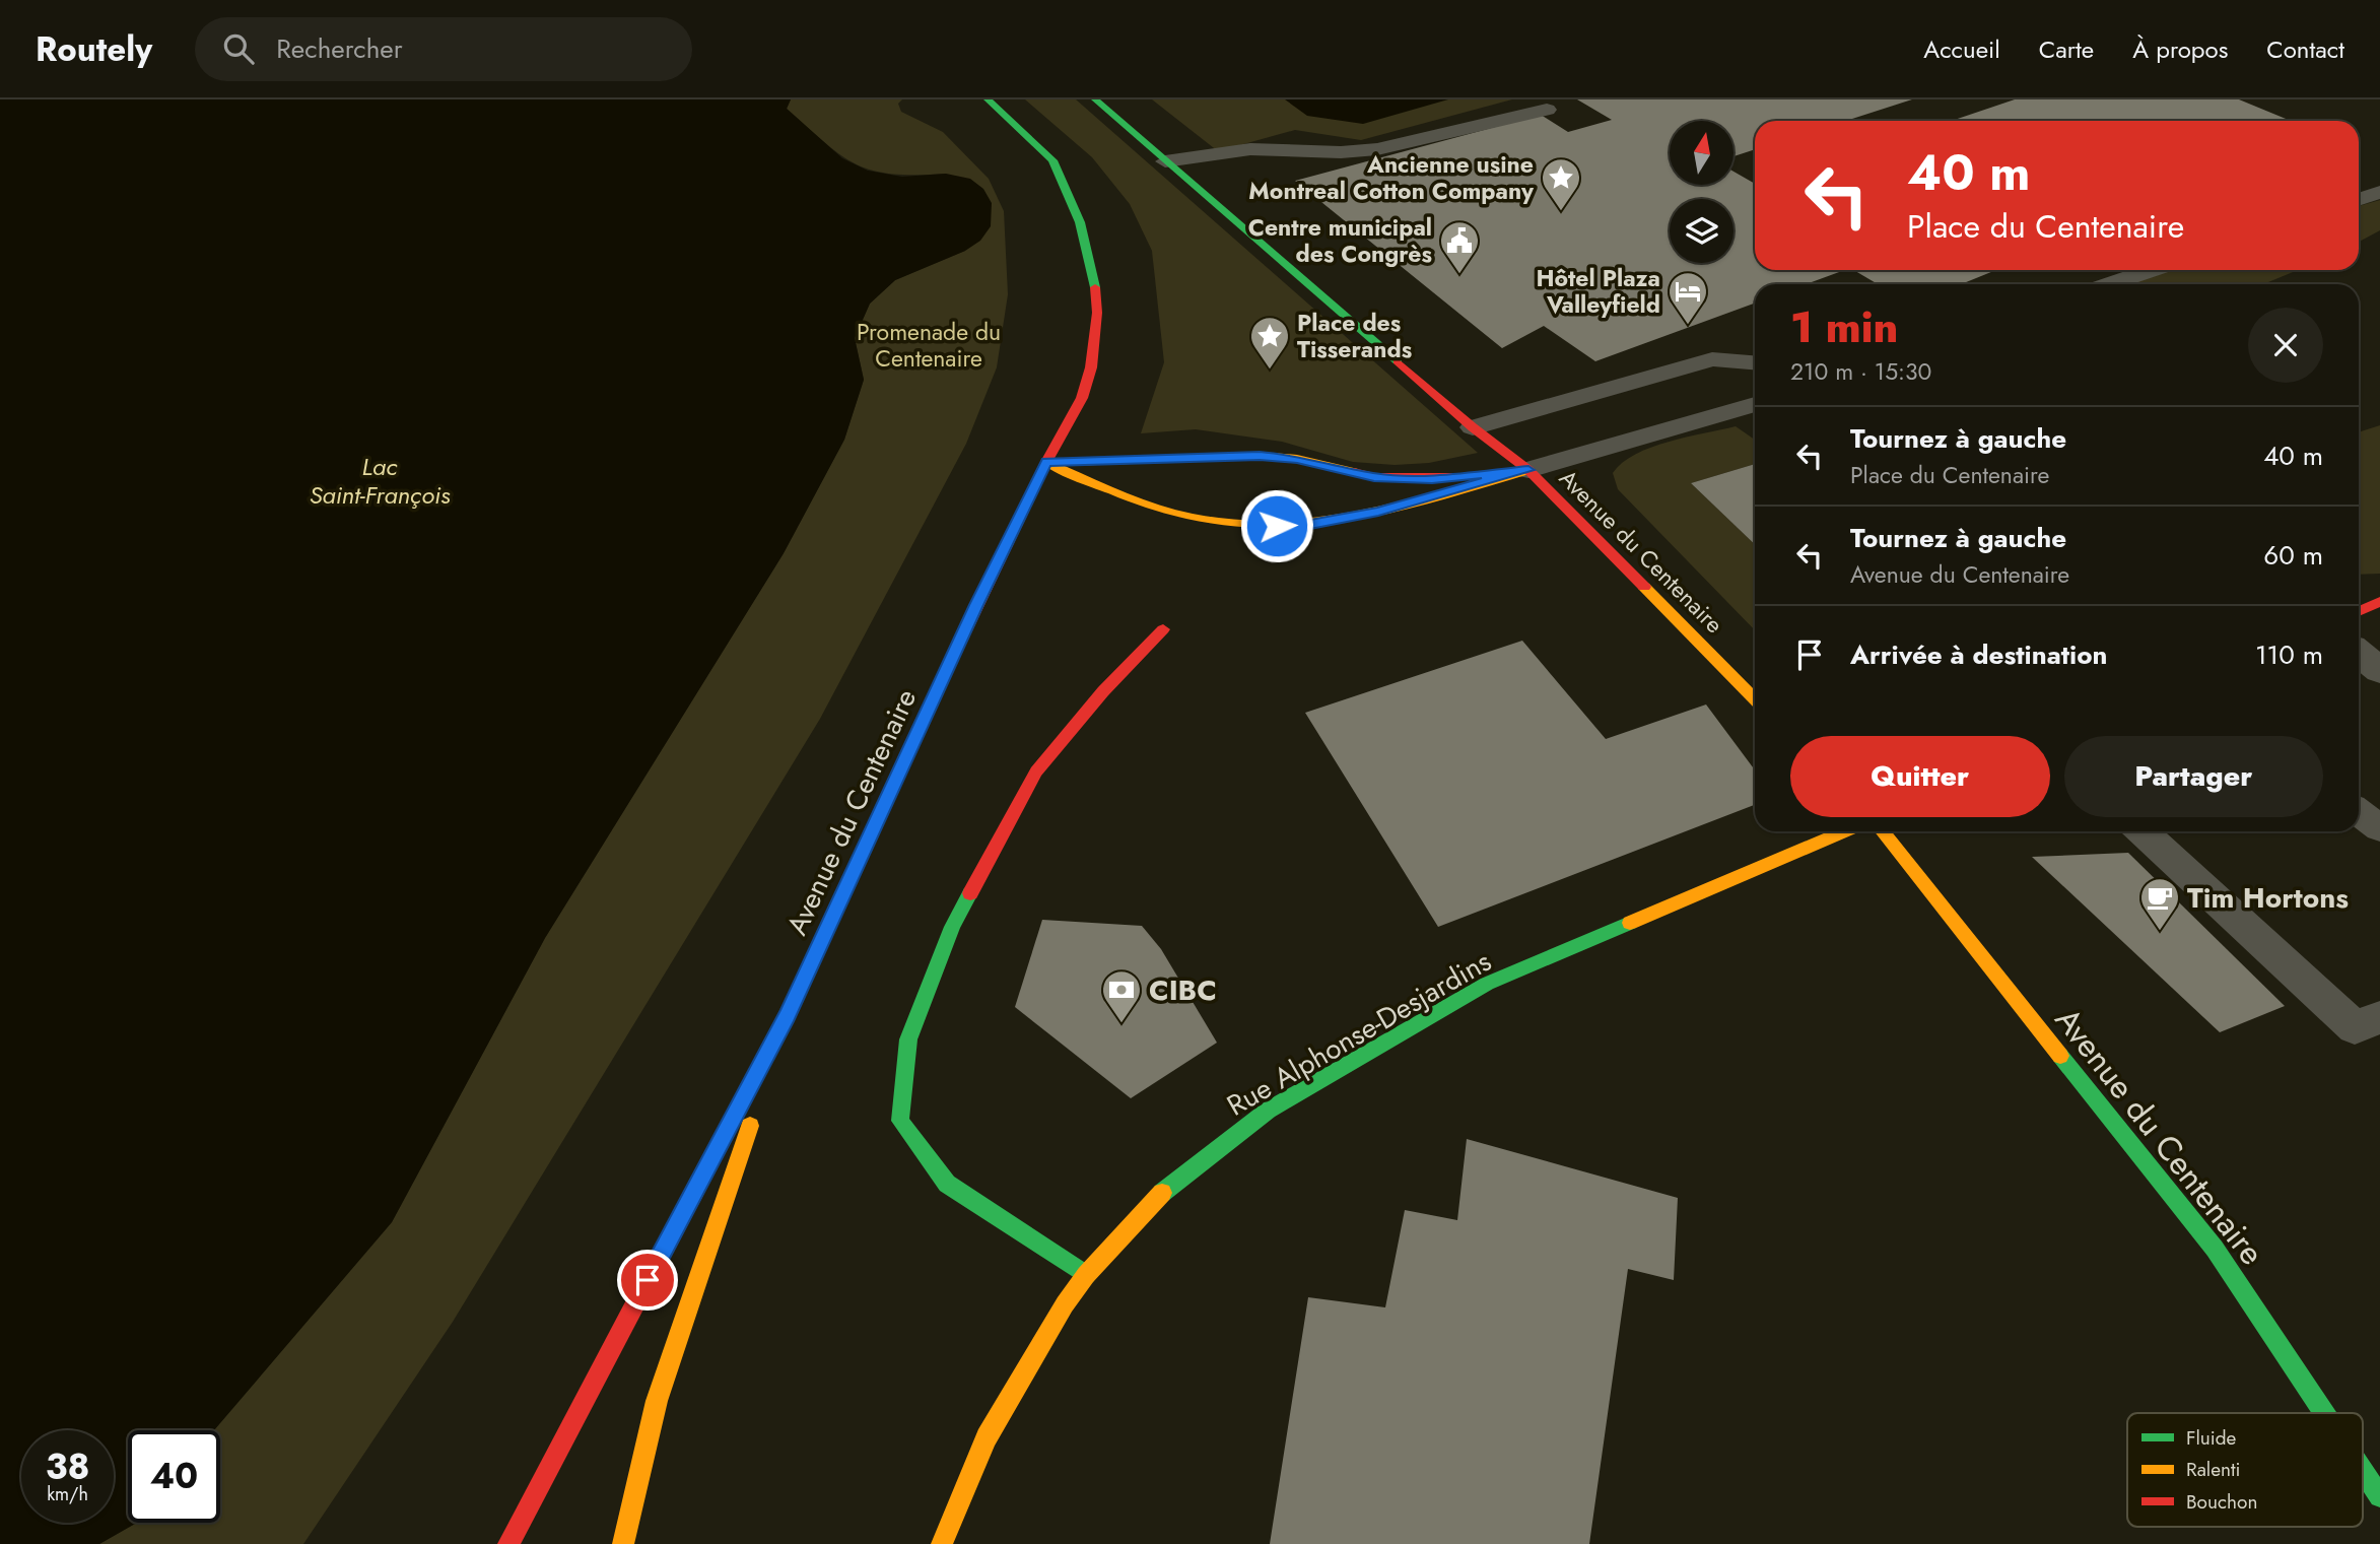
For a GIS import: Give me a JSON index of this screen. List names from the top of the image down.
{
  "streets": {
    "main road": ["Avenue du Centenaire", "Rue Alphonse-Desjardins"]
  },
  "water": ["Lac Saint-François"],
  "parks": ["Promenade du Centenaire"],
  "places": {
    "place": ["Ancienne usine Montreal Cotton Company", "Place des Tisserands"],
    "public building": ["Centre municipal des Congrès"],
    "hotel": ["Hôtel Plaza Valleyfield"],
    "cafe": ["Tim Hortons"],
    "bank": ["CIBC"]
  },
  "legend": ["Fluide", "Ralenti", "Bouchon"],
  "north": "top",
  "page": {
    "header": "Routely",
    "search": "Rechercher",
    "nav": [
      "Accueil",
      "Carte",
      "À propos",
      "Contact"
    ],
    "turn": ["40 m", "Place du Centenaire"],
    "heading": ["1 min", "210 m · 15:30"],
    "list": [
      {
        "name": "Tournez à gauche",
        "note": "Place du Centenaire",
        "value": "40 m"
      },
      {
        "name": "Tournez à gauche",
        "note": "Avenue du Centenaire",
        "value": "60 m"
      },
      {
        "name": "Arrivée à destination",
        "value": "110 m"
      }
    ],
    "buttons": ["Quitter", "Partager"],
    "speed": "38 km/h",
    "limit": "40"
  }
}
